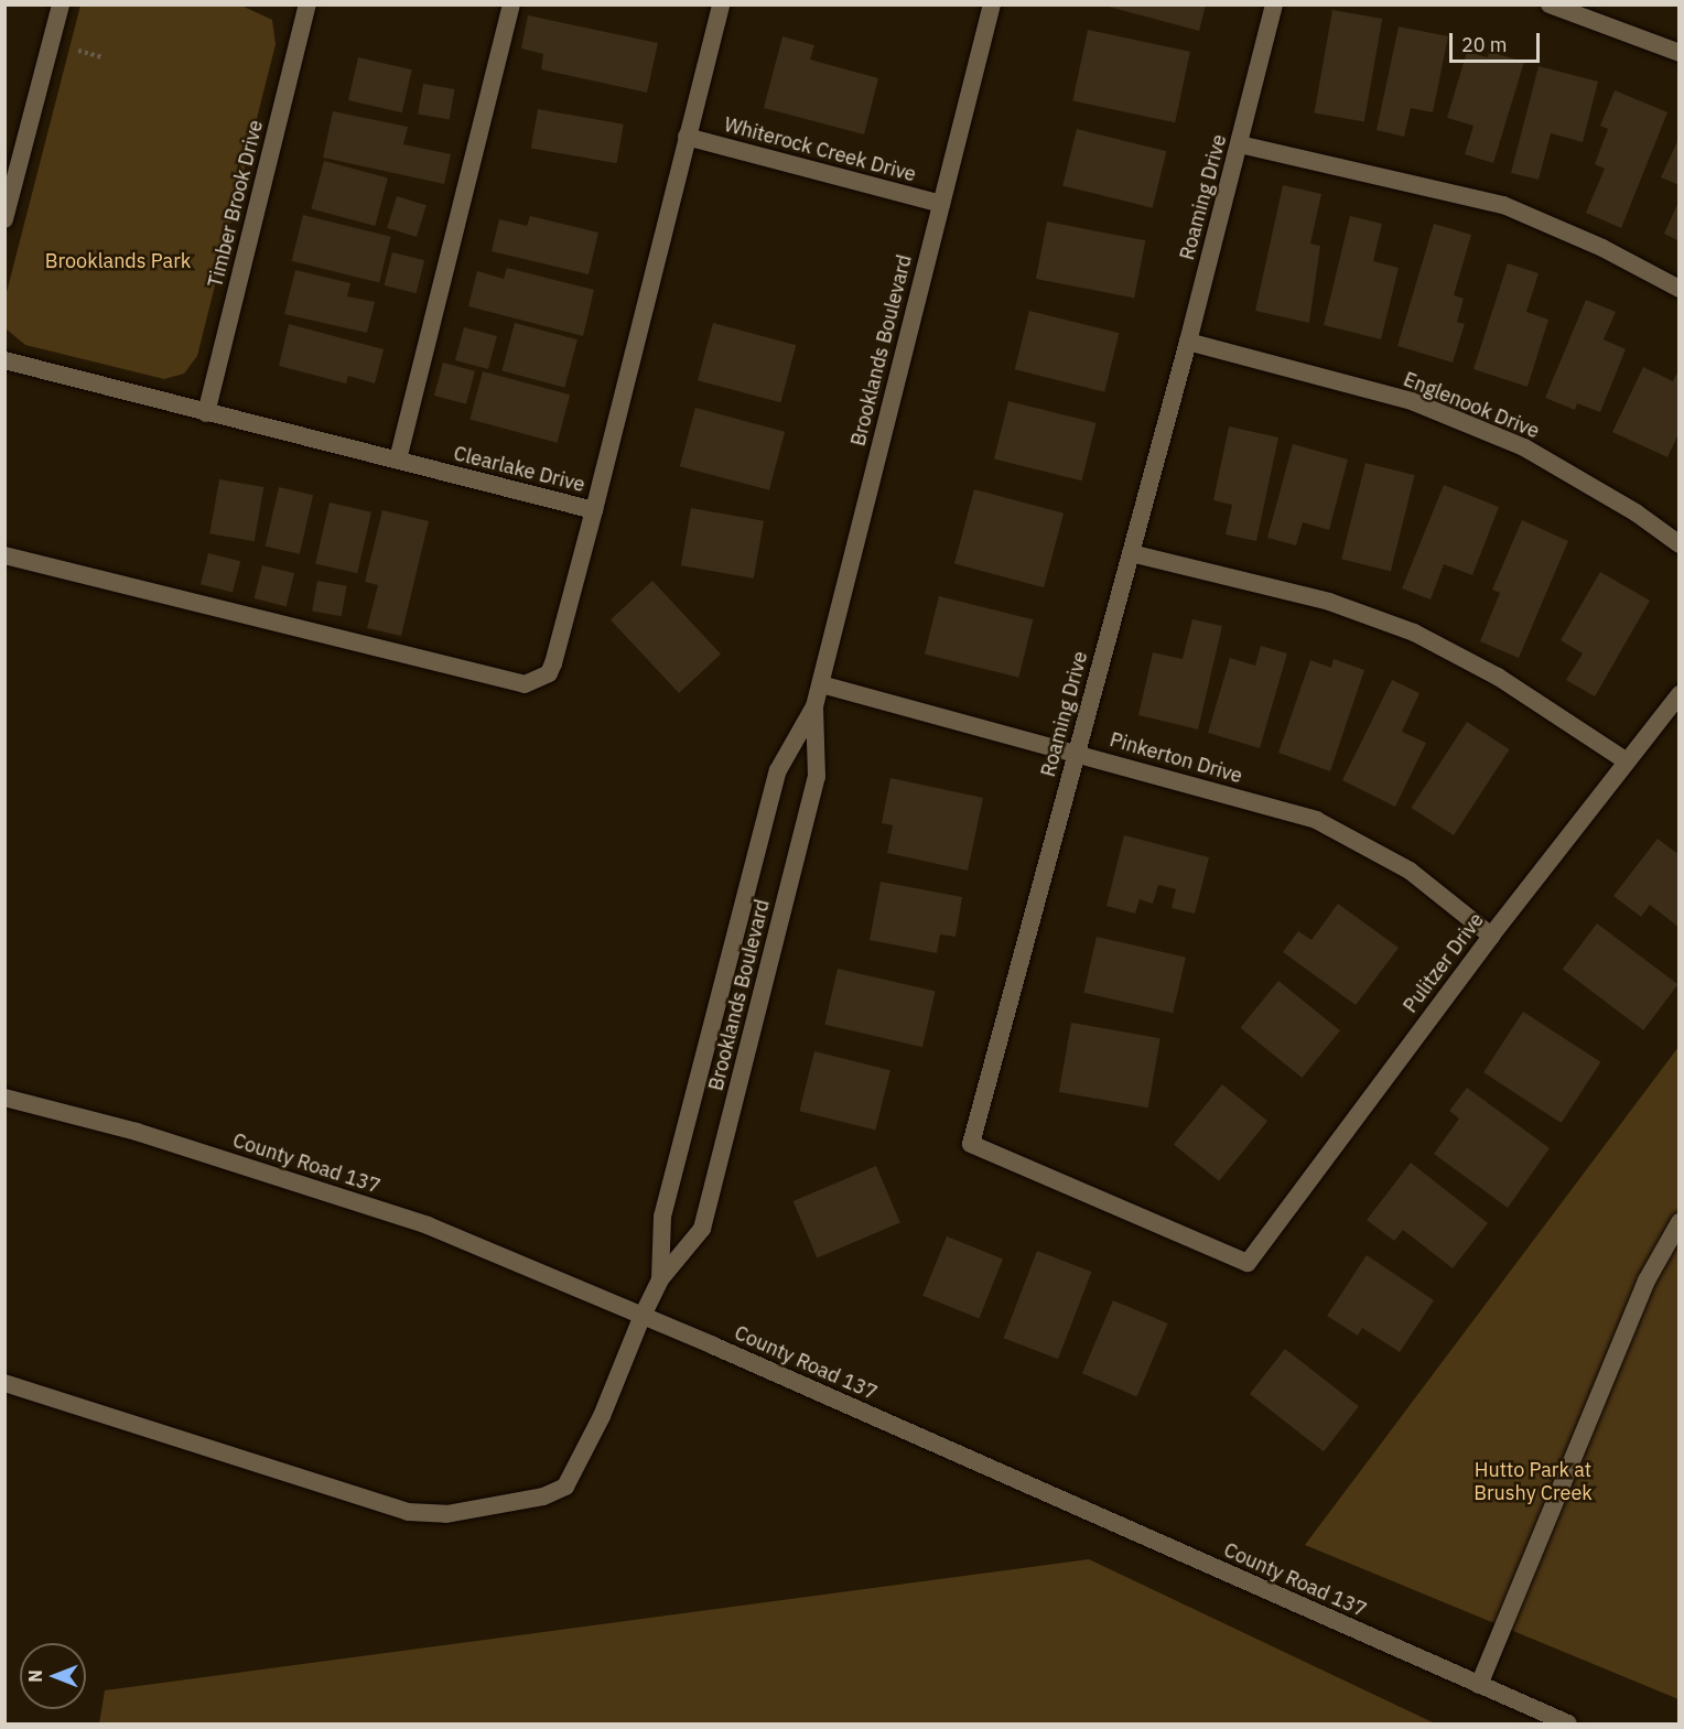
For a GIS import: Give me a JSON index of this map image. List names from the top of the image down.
{
  "streets": {
    "street": [
      "Whiterock Creek Drive",
      "Roaming Drive",
      "Timber Brook Drive",
      "Brooklands Boulevard",
      "Englenook Drive",
      "Clearlake Drive",
      "Pinkerton Drive",
      "Pulitzer Drive",
      "County Road 137"
    ]
  },
  "crossings": [
    ["Whiterock Creek Drive", "Brooklands Boulevard"],
    ["Whiterock Creek Drive", "Clearlake Drive"],
    ["Roaming Drive", "Englenook Drive"],
    ["Roaming Drive", "Pinkerton Drive"],
    ["Roaming Drive", "Pulitzer Drive"],
    ["Timber Brook Drive", "Clearlake Drive"],
    ["Brooklands Boulevard", "Pinkerton Drive"],
    ["Brooklands Boulevard", "County Road 137"],
    ["Pinkerton Drive", "Pulitzer Drive"]
  ],
  "parks": ["Brooklands Park", "Hutto Park at Brushy Creek"],
  "scale_bar": "20 m",
  "north": "left"
}
